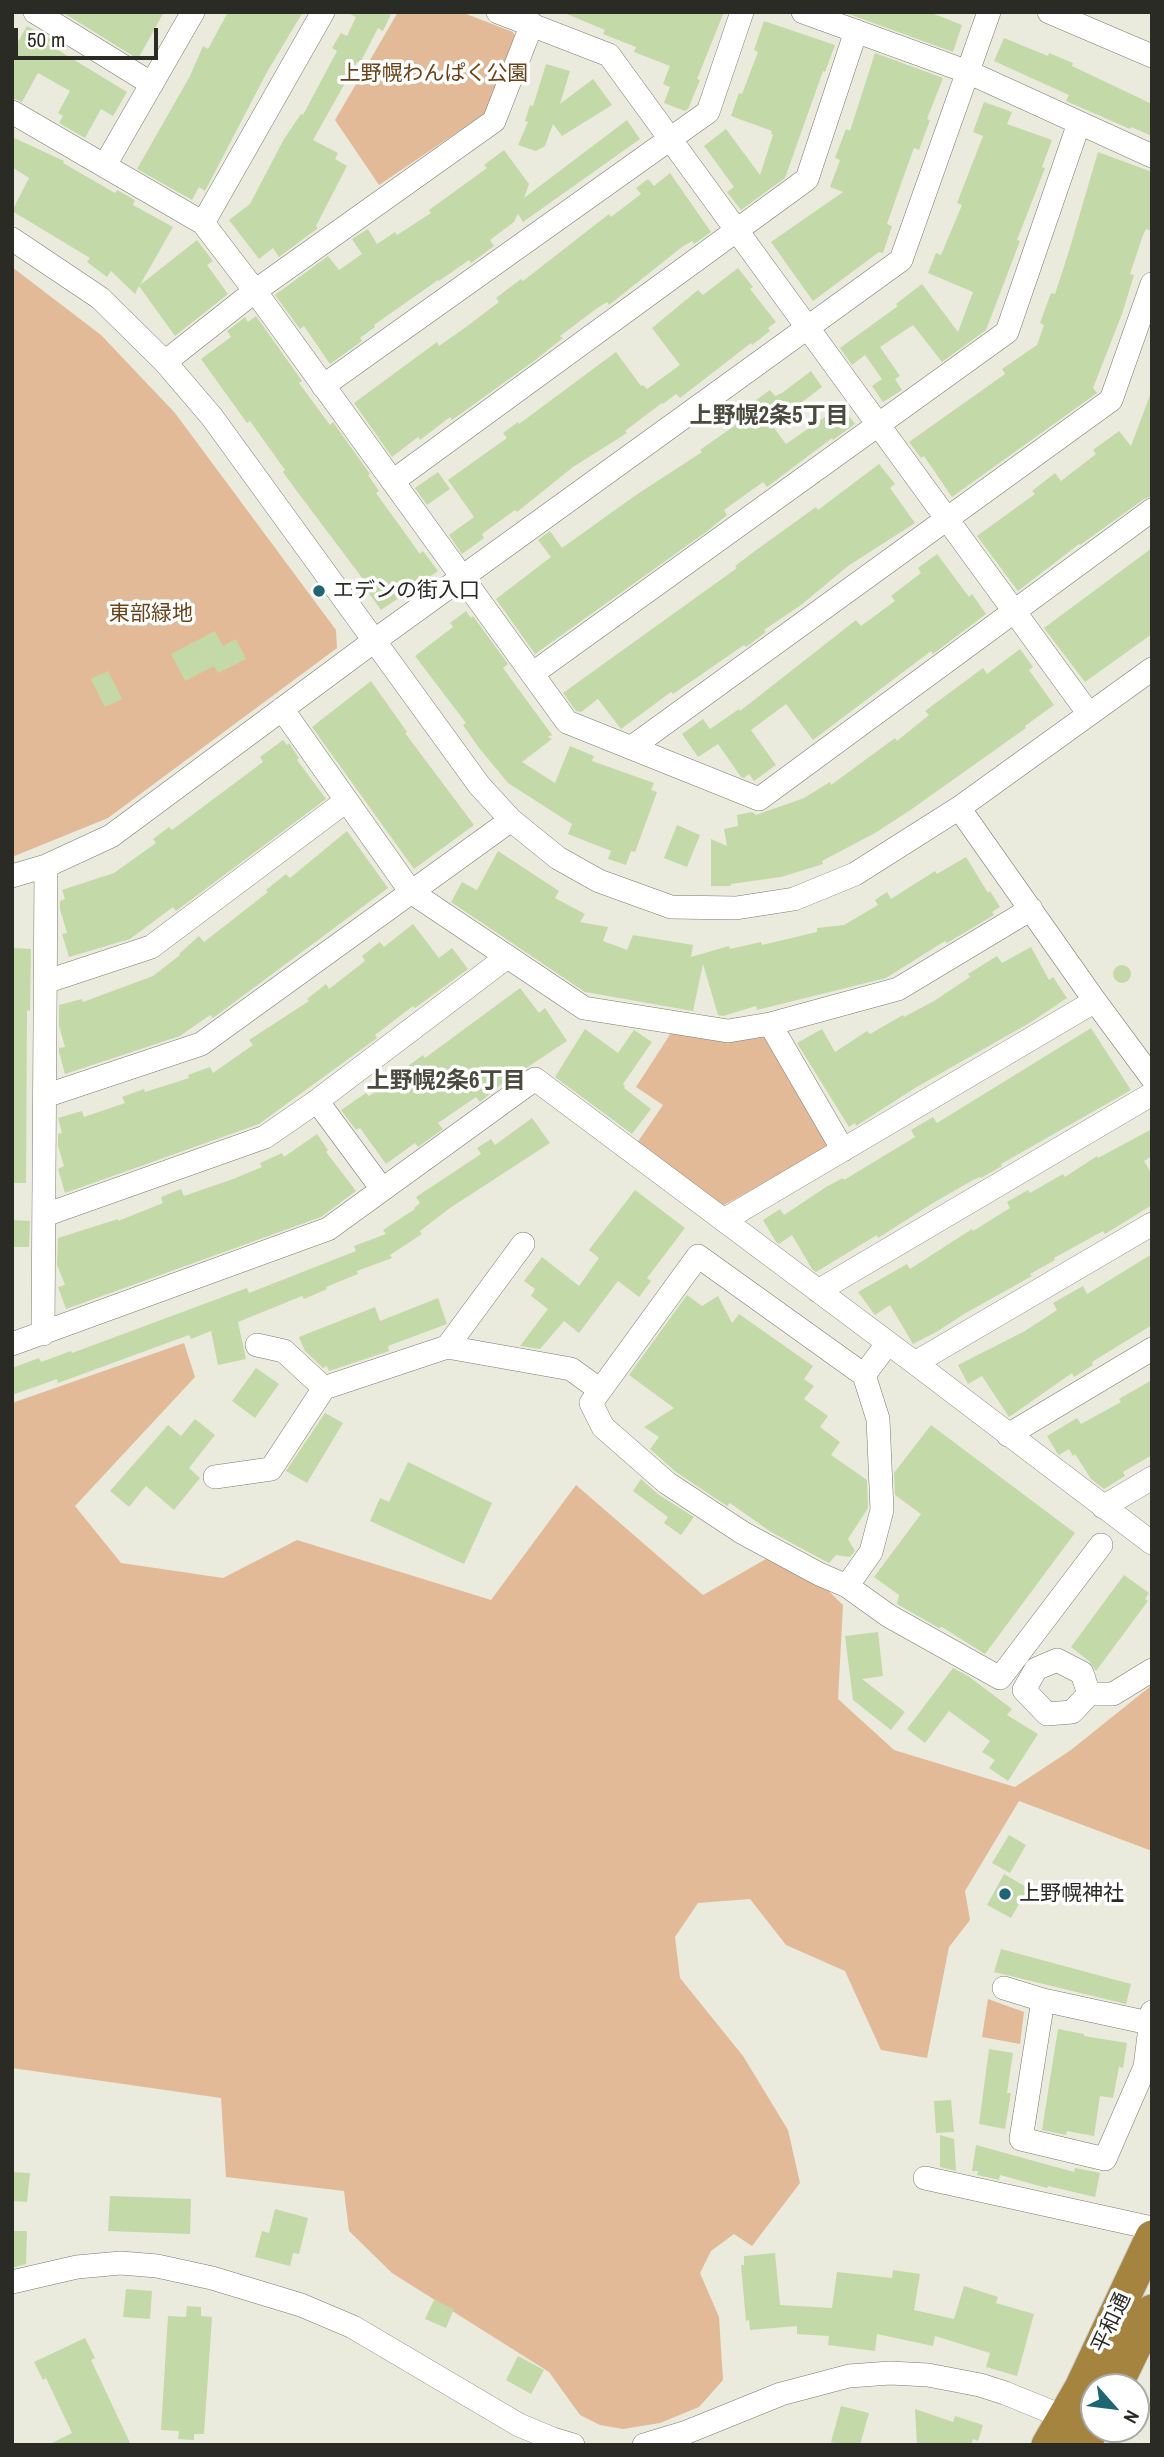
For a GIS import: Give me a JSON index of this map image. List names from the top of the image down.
{
  "streets": {
    "highway": ["平和通"]
  },
  "districts": ["上野幌2条5丁目", "上野幌2条6丁目"],
  "parks": ["上野幌わんぱく公園", "東部緑地"],
  "places": ["エデンの街入口", "上野幌神社"],
  "scale_bar": "50 m",
  "north": "bottom right"
}
